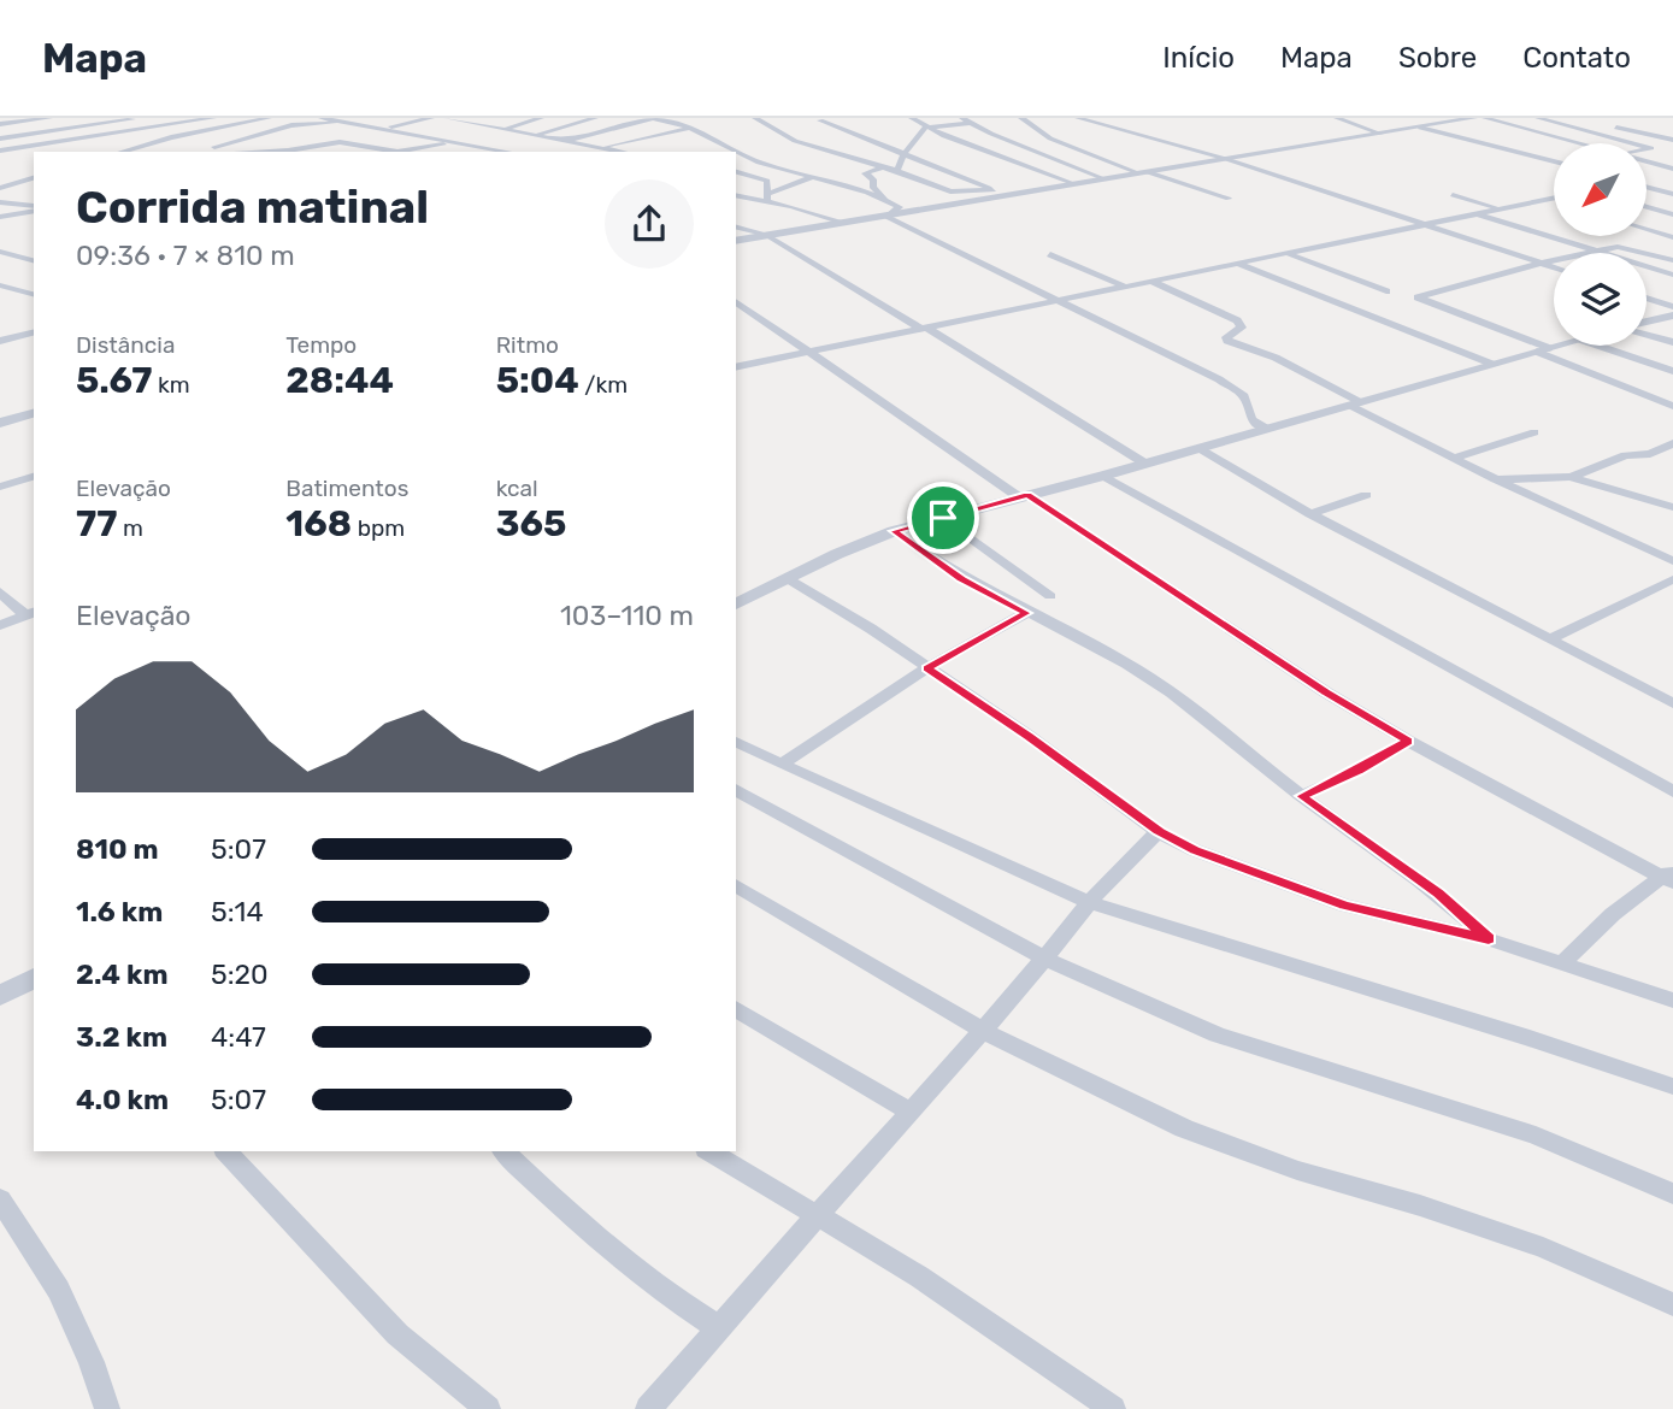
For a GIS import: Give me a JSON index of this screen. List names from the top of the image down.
{
  "north": "bottom left",
  "page": {
    "header": "Mapa",
    "nav": [
      "Início",
      "Mapa",
      "Sobre",
      "Contato"
    ],
    "heading": ["Corrida matinal", "09:36 · 7 × 810 m"],
    "stats": [
      ["Distância", "5.67 km"],
      ["Tempo", "28:44"],
      ["Ritmo", "5:04 /km"],
      ["Elevação", "77 m"],
      ["Batimentos", "168 bpm"],
      ["kcal", "365"]
    ],
    "chart": ["Elevação", "103–110 m"],
    "list": [
      {
        "name": "810 m",
        "note": "5:07"
      },
      {
        "name": "1.6 km",
        "note": "5:14"
      },
      {
        "name": "2.4 km",
        "note": "5:20"
      },
      {
        "name": "3.2 km",
        "note": "4:47"
      },
      {
        "name": "4.0 km",
        "note": "5:07"
      }
    ]
  }
}
